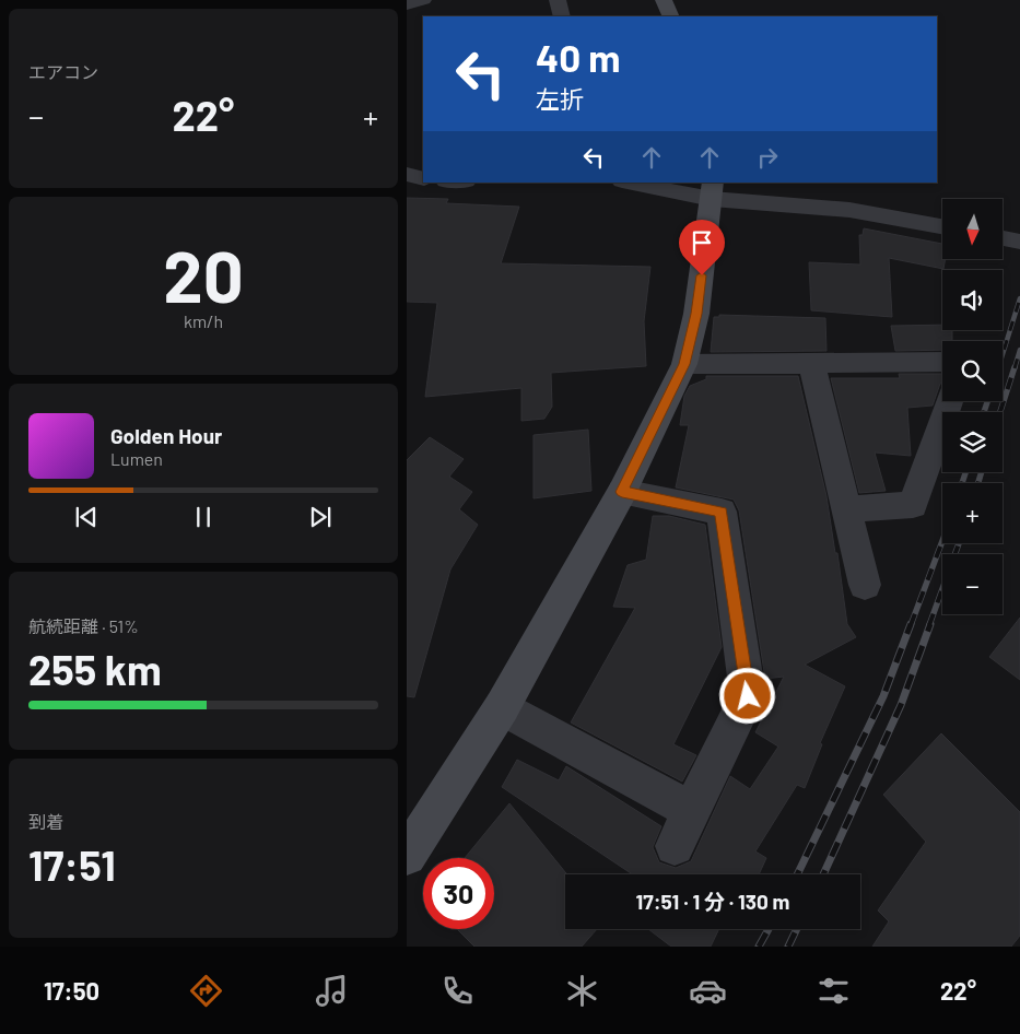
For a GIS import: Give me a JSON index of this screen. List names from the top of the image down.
{
  "north": "bottom",
  "page": {
    "tile": [
      "エアコン",
      ["20", "km/h"],
      ["航続距離 · 51%", "255 km"],
      ["到着", "17:51"]
    ],
    "turn": ["40 m", "左折"],
    "heat": ["−", "22°", "+"],
    "map_buttons": ["+", "−"],
    "song": ["Golden Hour", "Lumen"],
    "limit": "30",
    "trip": "17:51 · 1 分 · 130 m",
    "tabs": ["17:50", "22°"]
  }
}
